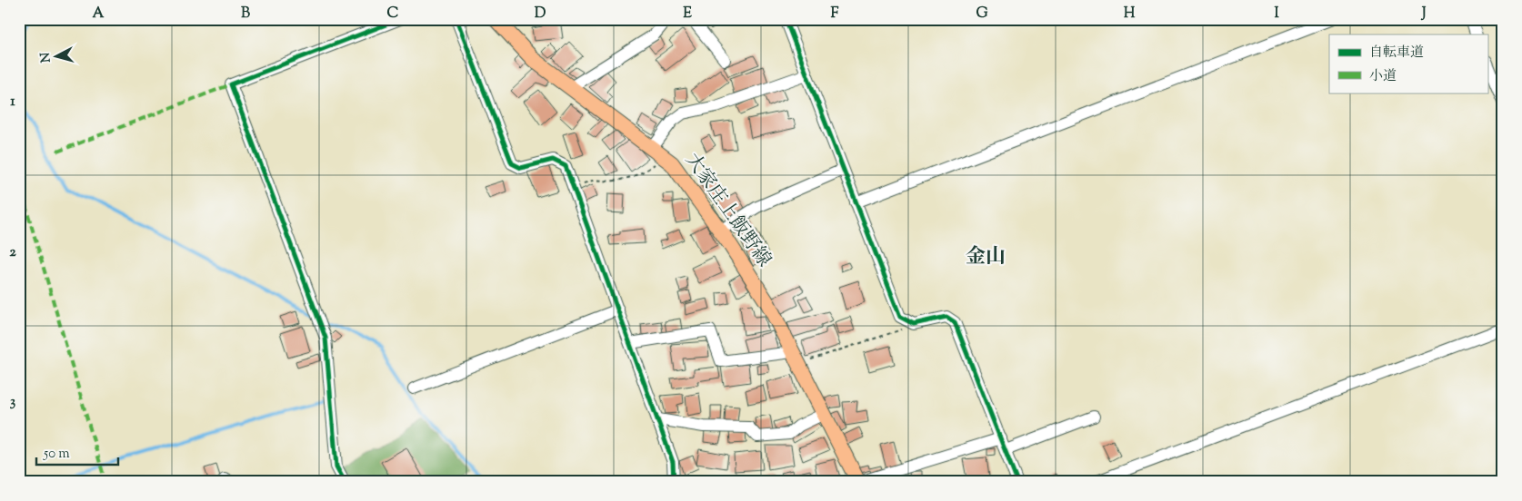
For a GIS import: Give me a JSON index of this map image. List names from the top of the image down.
{
  "streets": {
    "main road": ["大家庄上飯野線"]
  },
  "districts": ["金山"],
  "legend": ["自転車道", "小道"],
  "scale_bar": "50 m",
  "north": "left",
  "grid": {
    "columns": [
      "A",
      "B",
      "C",
      "D",
      "E",
      "F",
      "G",
      "H",
      "I",
      "J"
    ],
    "rows": ["1", "2", "3"]
  }
}
